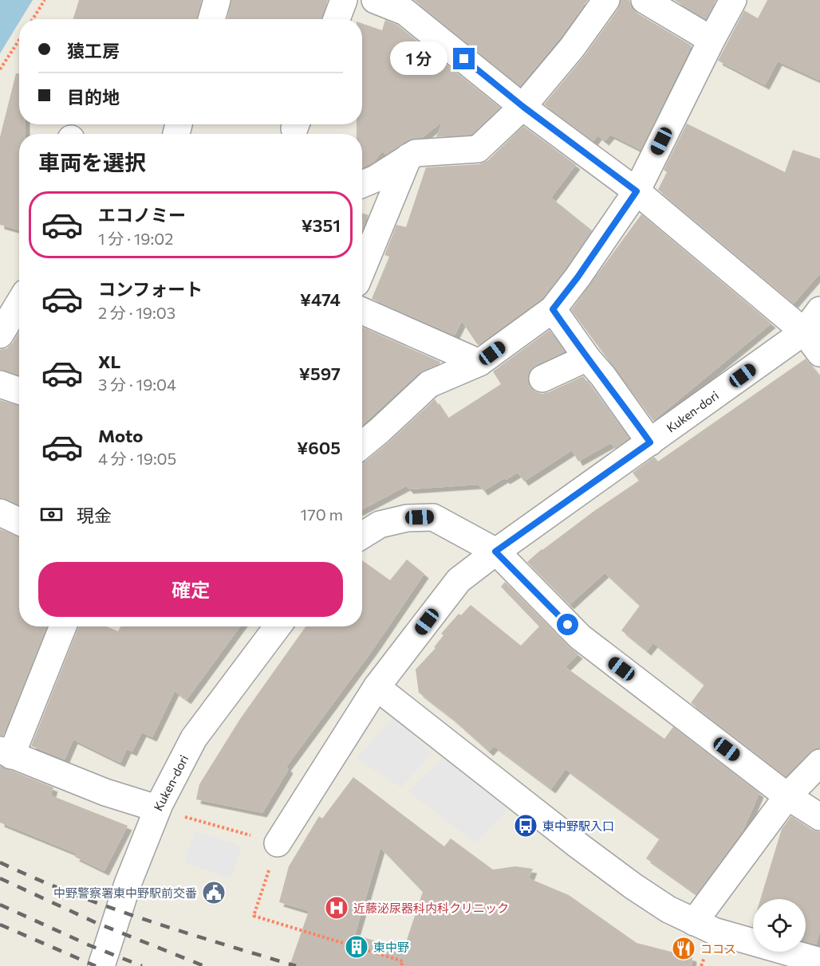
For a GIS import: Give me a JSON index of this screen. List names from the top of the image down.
{
  "streets": {
    "street": ["Kuken-dori"]
  },
  "places": {
    "bus stop": ["東中野駅入口"],
    "public building": ["中野警察署東中野駅前交番"],
    "hospital": ["近藤泌尿器科内科クリニック"],
    "building": ["東中野"],
    "restaurant": ["ココス"]
  },
  "page": {
    "banner": ["猿工房", "目的地"],
    "bubble": "1 分",
    "heading": "車両を選択",
    "list": [
      {
        "name": "エコノミー",
        "note": "1 分 · 19:02",
        "value": "¥351"
      },
      {
        "name": "コンフォート",
        "note": "2 分 · 19:03",
        "value": "¥474"
      },
      {
        "name": "XL",
        "note": "3 分 · 19:04",
        "value": "¥597"
      },
      {
        "name": "Moto",
        "note": "4 分 · 19:05",
        "value": "¥605"
      }
    ],
    "pay": ["現金", "170 m"],
    "buttons": "確定"
  }
}
